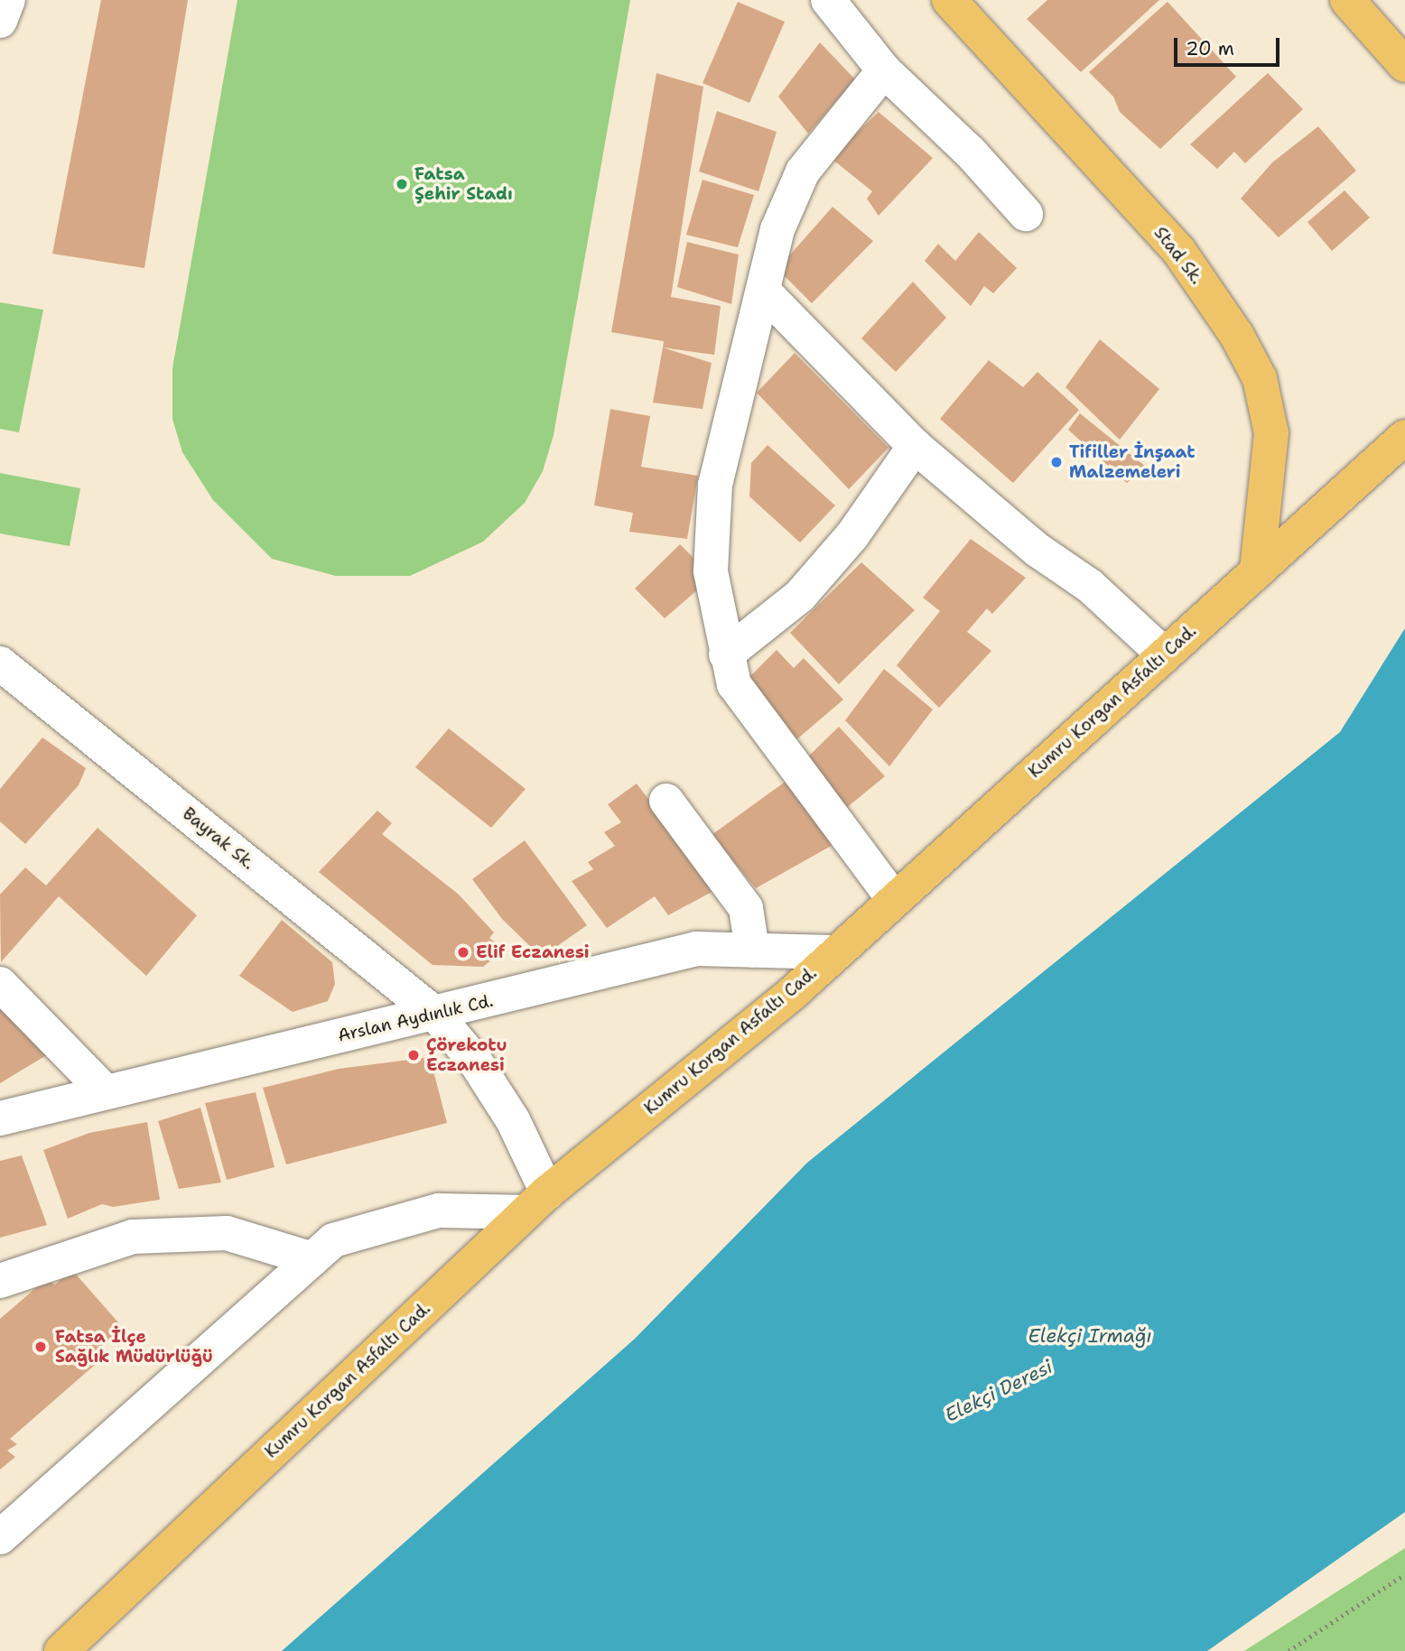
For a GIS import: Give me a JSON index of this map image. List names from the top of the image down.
{
  "streets": {
    "main road": ["Stad Sk.", "Kumru Korgan Asfaltı Cad."],
    "street": ["Bayrak Sk.", "Arslan Aydınlık Cd."]
  },
  "crossings": [
    ["Stad Sk.", "Kumru Korgan Asfaltı Cad."],
    ["Kumru Korgan Asfaltı Cad.", "Bayrak Sk."],
    ["Kumru Korgan Asfaltı Cad.", "Arslan Aydınlık Cd."],
    ["Bayrak Sk.", "Arslan Aydınlık Cd."]
  ],
  "water": ["Elekçi Irmağı", "Elekçi Deresi"],
  "places": [
    "Fatsa Şehir Stadı",
    "Tifiller İnşaat Malzemeleri",
    "Elif Eczanesi",
    "Çörekotu Eczanesi",
    "Fatsa İlçe Sağlık Müdürlüğü"
  ],
  "scale_bar": "20 m"
}
